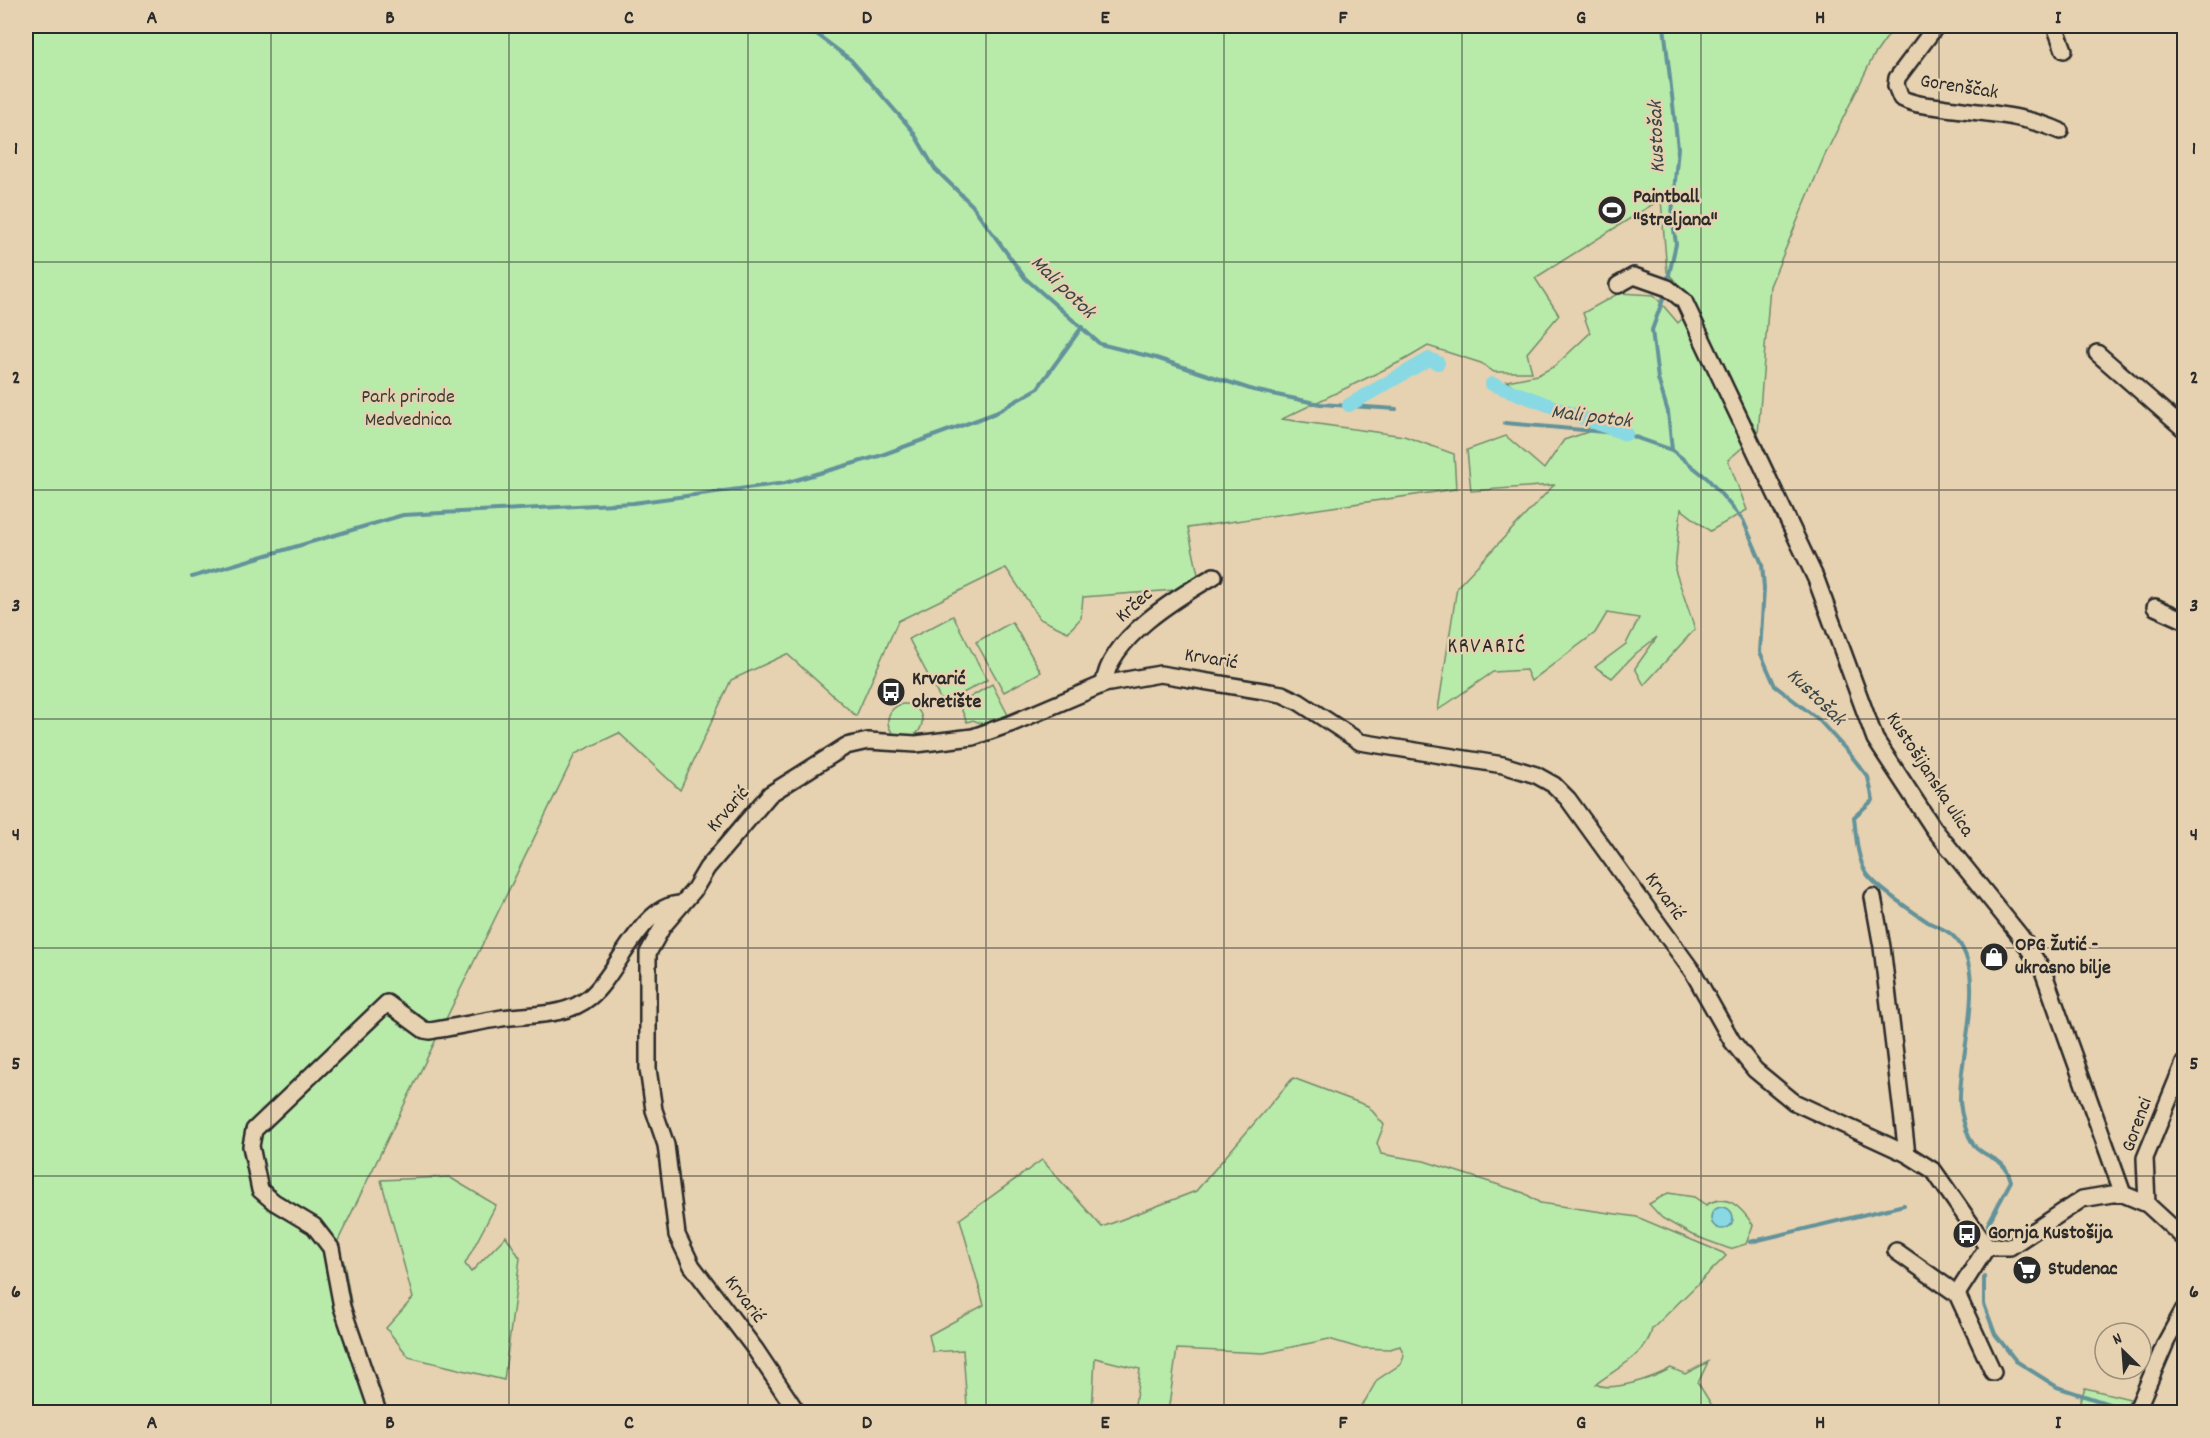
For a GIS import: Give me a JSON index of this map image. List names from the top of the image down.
{
  "streets": {
    "street": [
      "Gorenščak",
      "Krčec",
      "Krvarić",
      "Kustošijanska ulica",
      "Gorenci"
    ]
  },
  "crossings": [
    ["Krčec", "Krvarić"]
  ],
  "districts": ["KRVARIĆ"],
  "water": ["Kustošak", "Mali potok"],
  "parks": ["Park prirode Medvednica"],
  "places": {
    "sports": ["Paintball \"Streljana\""],
    "bus stop": ["Krvarić okretište", "Gornja Kustošija"],
    "shop": ["OPG Žutić - ukrasno bilje"],
    "supermarket": ["Studenac"]
  },
  "north": "top left",
  "grid": {
    "columns": [
      "A",
      "B",
      "C",
      "D",
      "E",
      "F",
      "G",
      "H",
      "I"
    ],
    "rows": [
      "1",
      "2",
      "3",
      "4",
      "5",
      "6"
    ]
  }
}
